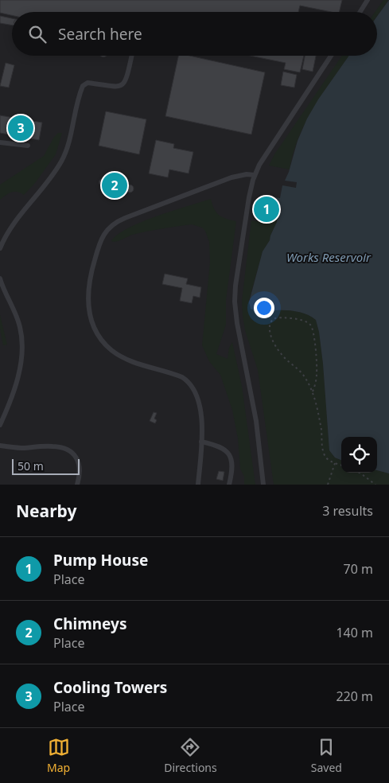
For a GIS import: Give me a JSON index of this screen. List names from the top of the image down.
{
  "water": ["Works Reservoir"],
  "scale_bar": "50 m",
  "page": {
    "search": "Search here",
    "pins": ["3", "2", "1"],
    "scale": "50 m",
    "heading": ["Nearby", "3 results"],
    "list": [
      {
        "mark": "1",
        "name": "Pump House",
        "note": "Place",
        "value": "70 m"
      },
      {
        "mark": "2",
        "name": "Chimneys",
        "note": "Place",
        "value": "140 m"
      },
      {
        "mark": "3",
        "name": "Cooling Towers",
        "note": "Place",
        "value": "220 m"
      }
    ],
    "nav": ["Map", "Directions", "Saved"]
  }
}
